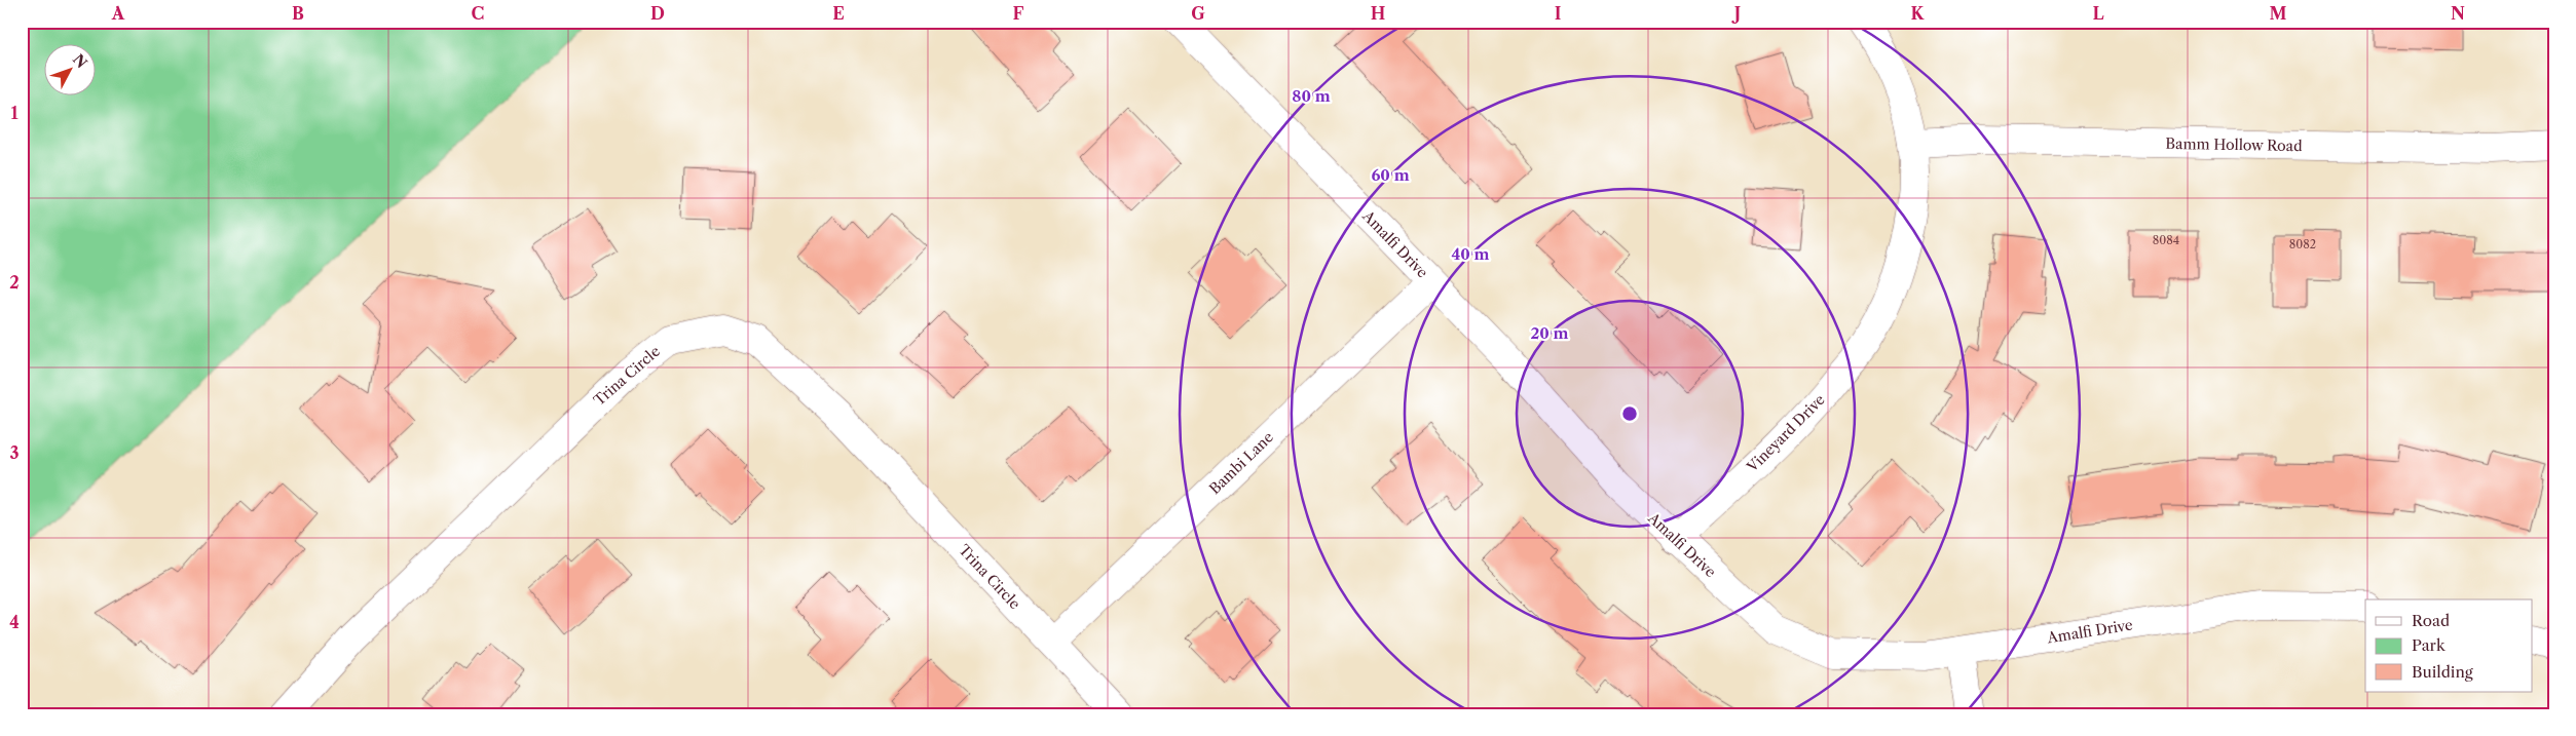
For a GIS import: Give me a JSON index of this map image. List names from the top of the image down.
{
  "streets": {
    "street": [
      "Bamm Hollow Road",
      "Amalfi Drive",
      "Trina Circle",
      "Vineyard Drive",
      "Bambi Lane"
    ]
  },
  "crossings": [
    ["Bamm Hollow Road", "Vineyard Drive"],
    ["Amalfi Drive", "Vineyard Drive"],
    ["Amalfi Drive", "Bambi Lane"],
    ["Trina Circle", "Bambi Lane"]
  ],
  "house_numbers": ["8084", "8082"],
  "legend": ["Road", "Park", "Building"],
  "north": "top right",
  "grid": {
    "columns": [
      "A",
      "B",
      "C",
      "D",
      "E",
      "F",
      "G",
      "H",
      "I",
      "J",
      "K",
      "L",
      "M",
      "N"
    ],
    "rows": [
      "1",
      "2",
      "3",
      "4"
    ]
  },
  "rings": [
    "80 m",
    "60 m",
    "40 m",
    "20 m"
  ]
}
